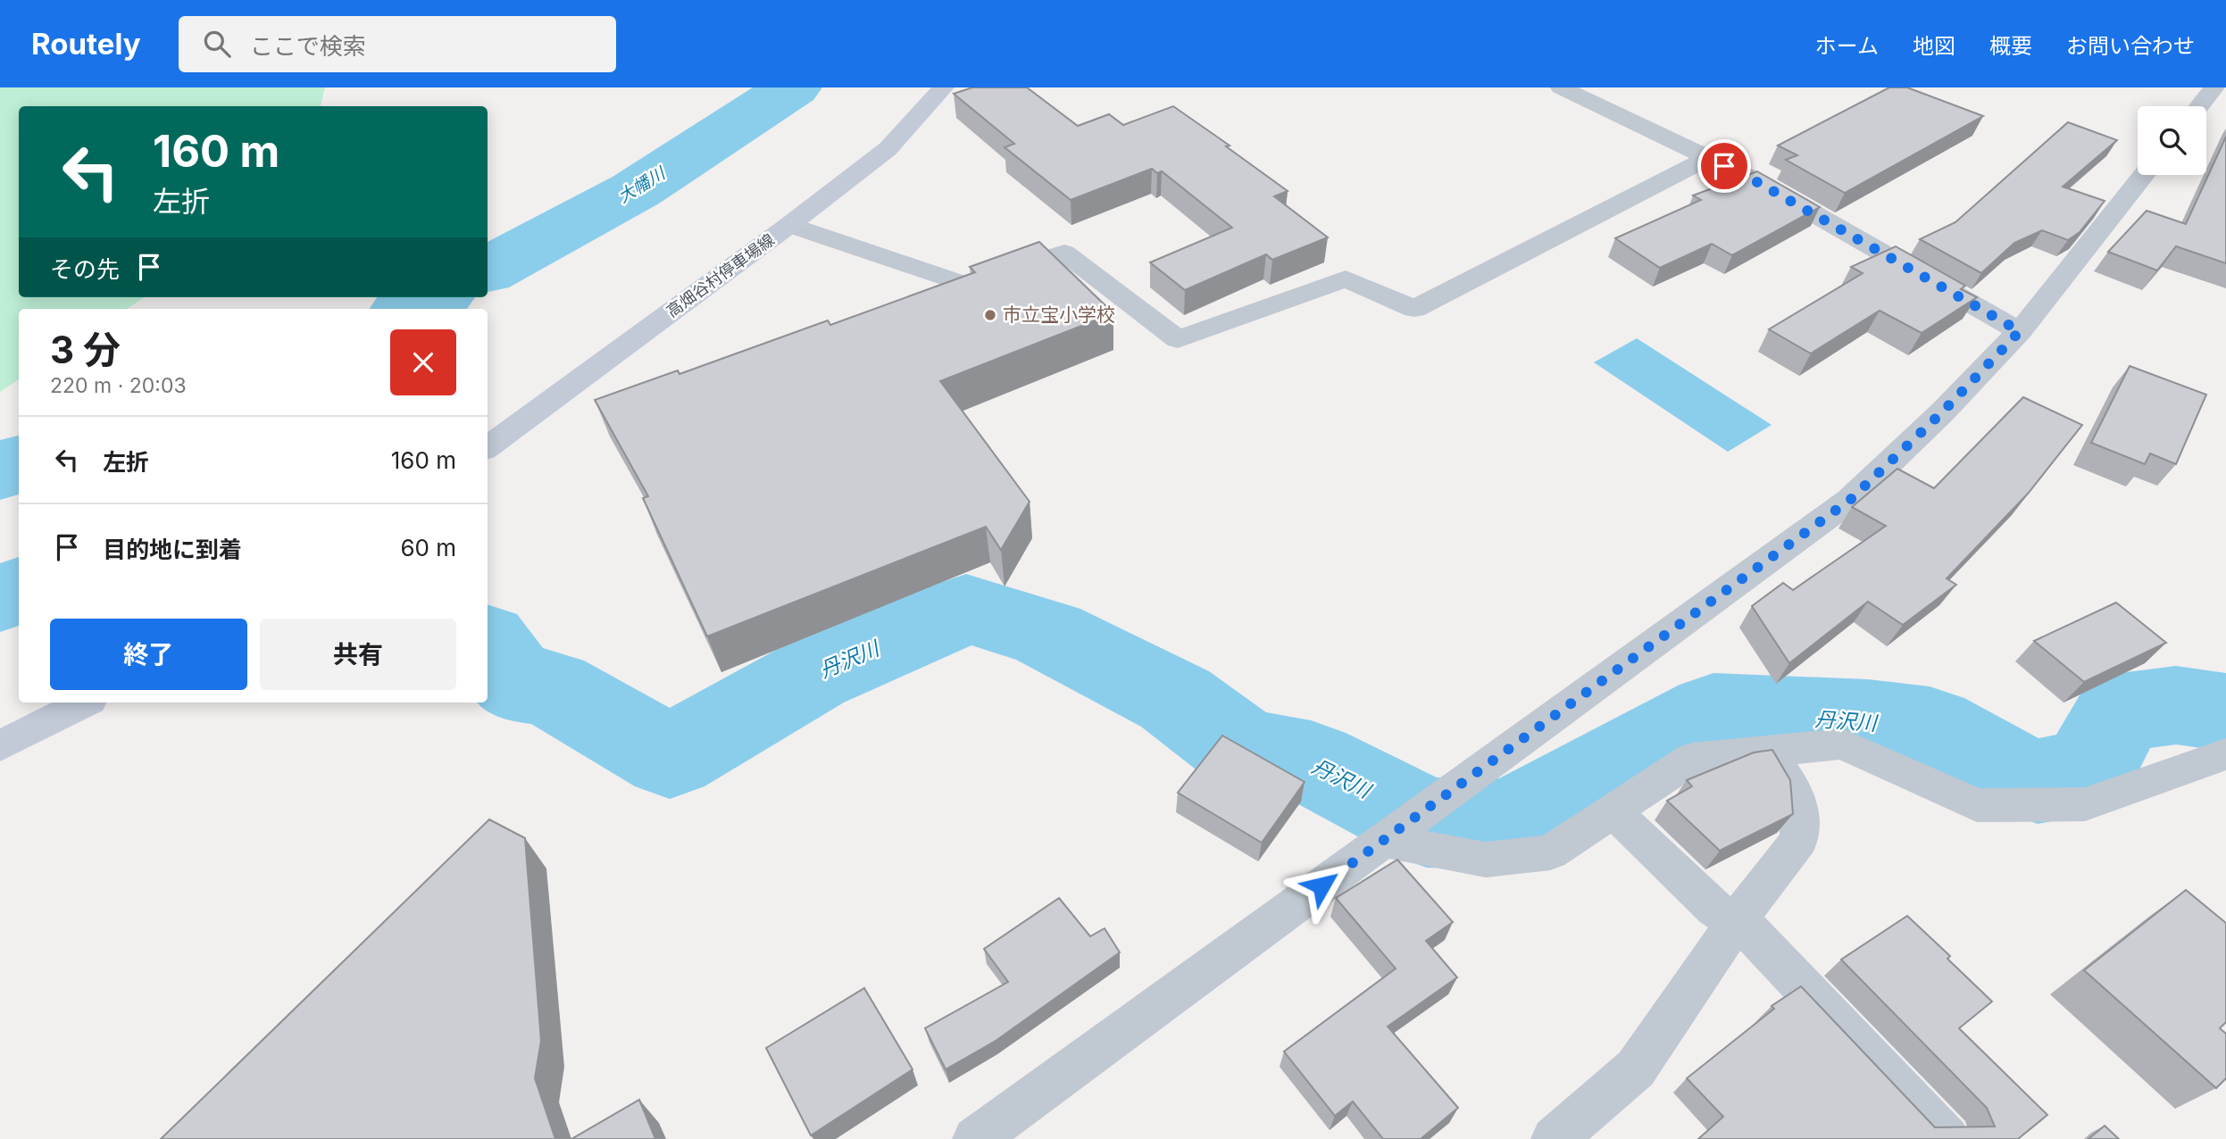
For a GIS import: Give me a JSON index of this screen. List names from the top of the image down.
{
  "streets": {
    "main road": ["高畑谷村停車場線"]
  },
  "water": ["大幡川", "丹沢川"],
  "places": ["市立宝小学校"],
  "page": {
    "header": "Routely",
    "search": "ここで検索",
    "nav": [
      "ホーム",
      "地図",
      "概要",
      "お問い合わせ"
    ],
    "turn": ["160 m", "左折"],
    "then": "その先",
    "heading": ["3 分", "220 m · 20:03"],
    "list": [
      {
        "name": "左折",
        "value": "160 m"
      },
      {
        "name": "目的地に到着",
        "value": "60 m"
      }
    ],
    "buttons": ["終了", "共有"]
  }
}
